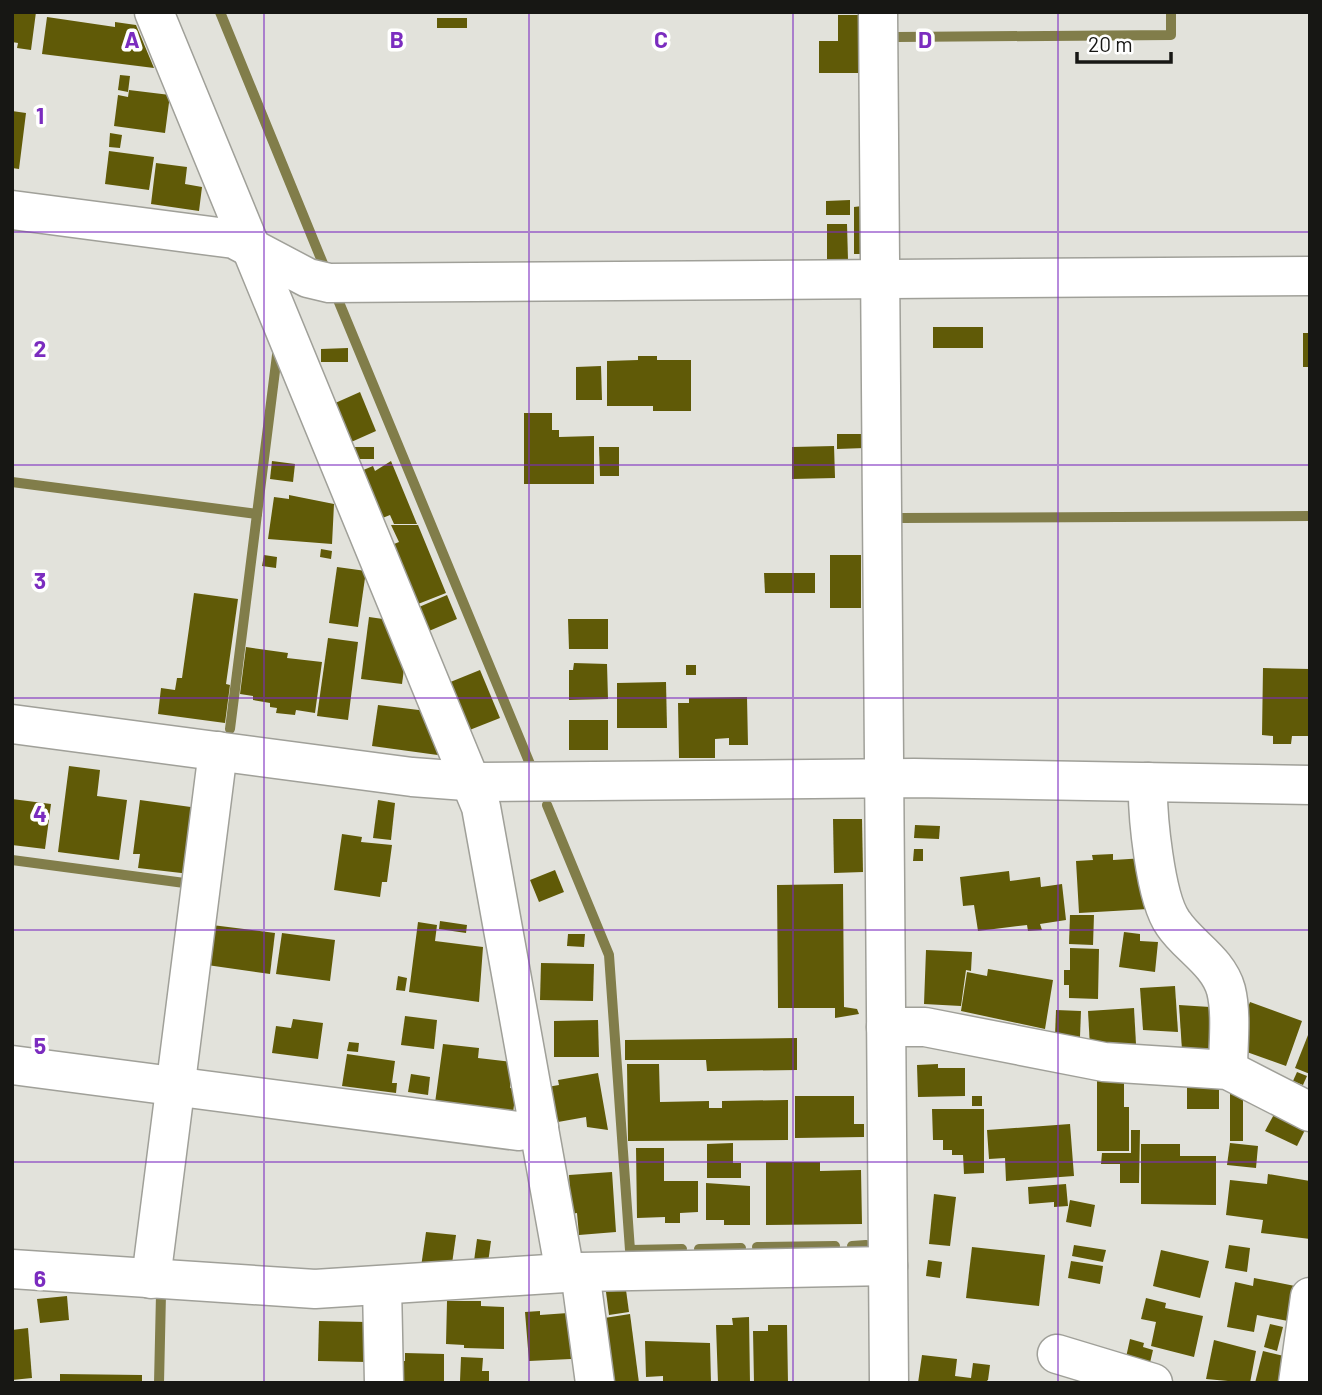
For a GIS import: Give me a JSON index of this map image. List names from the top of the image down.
{
  "scale_bar": "20 m",
  "grid": {
    "columns": [
      "A",
      "B",
      "C",
      "D"
    ],
    "rows": [
      "1",
      "2",
      "3",
      "4",
      "5",
      "6"
    ]
  }
}
